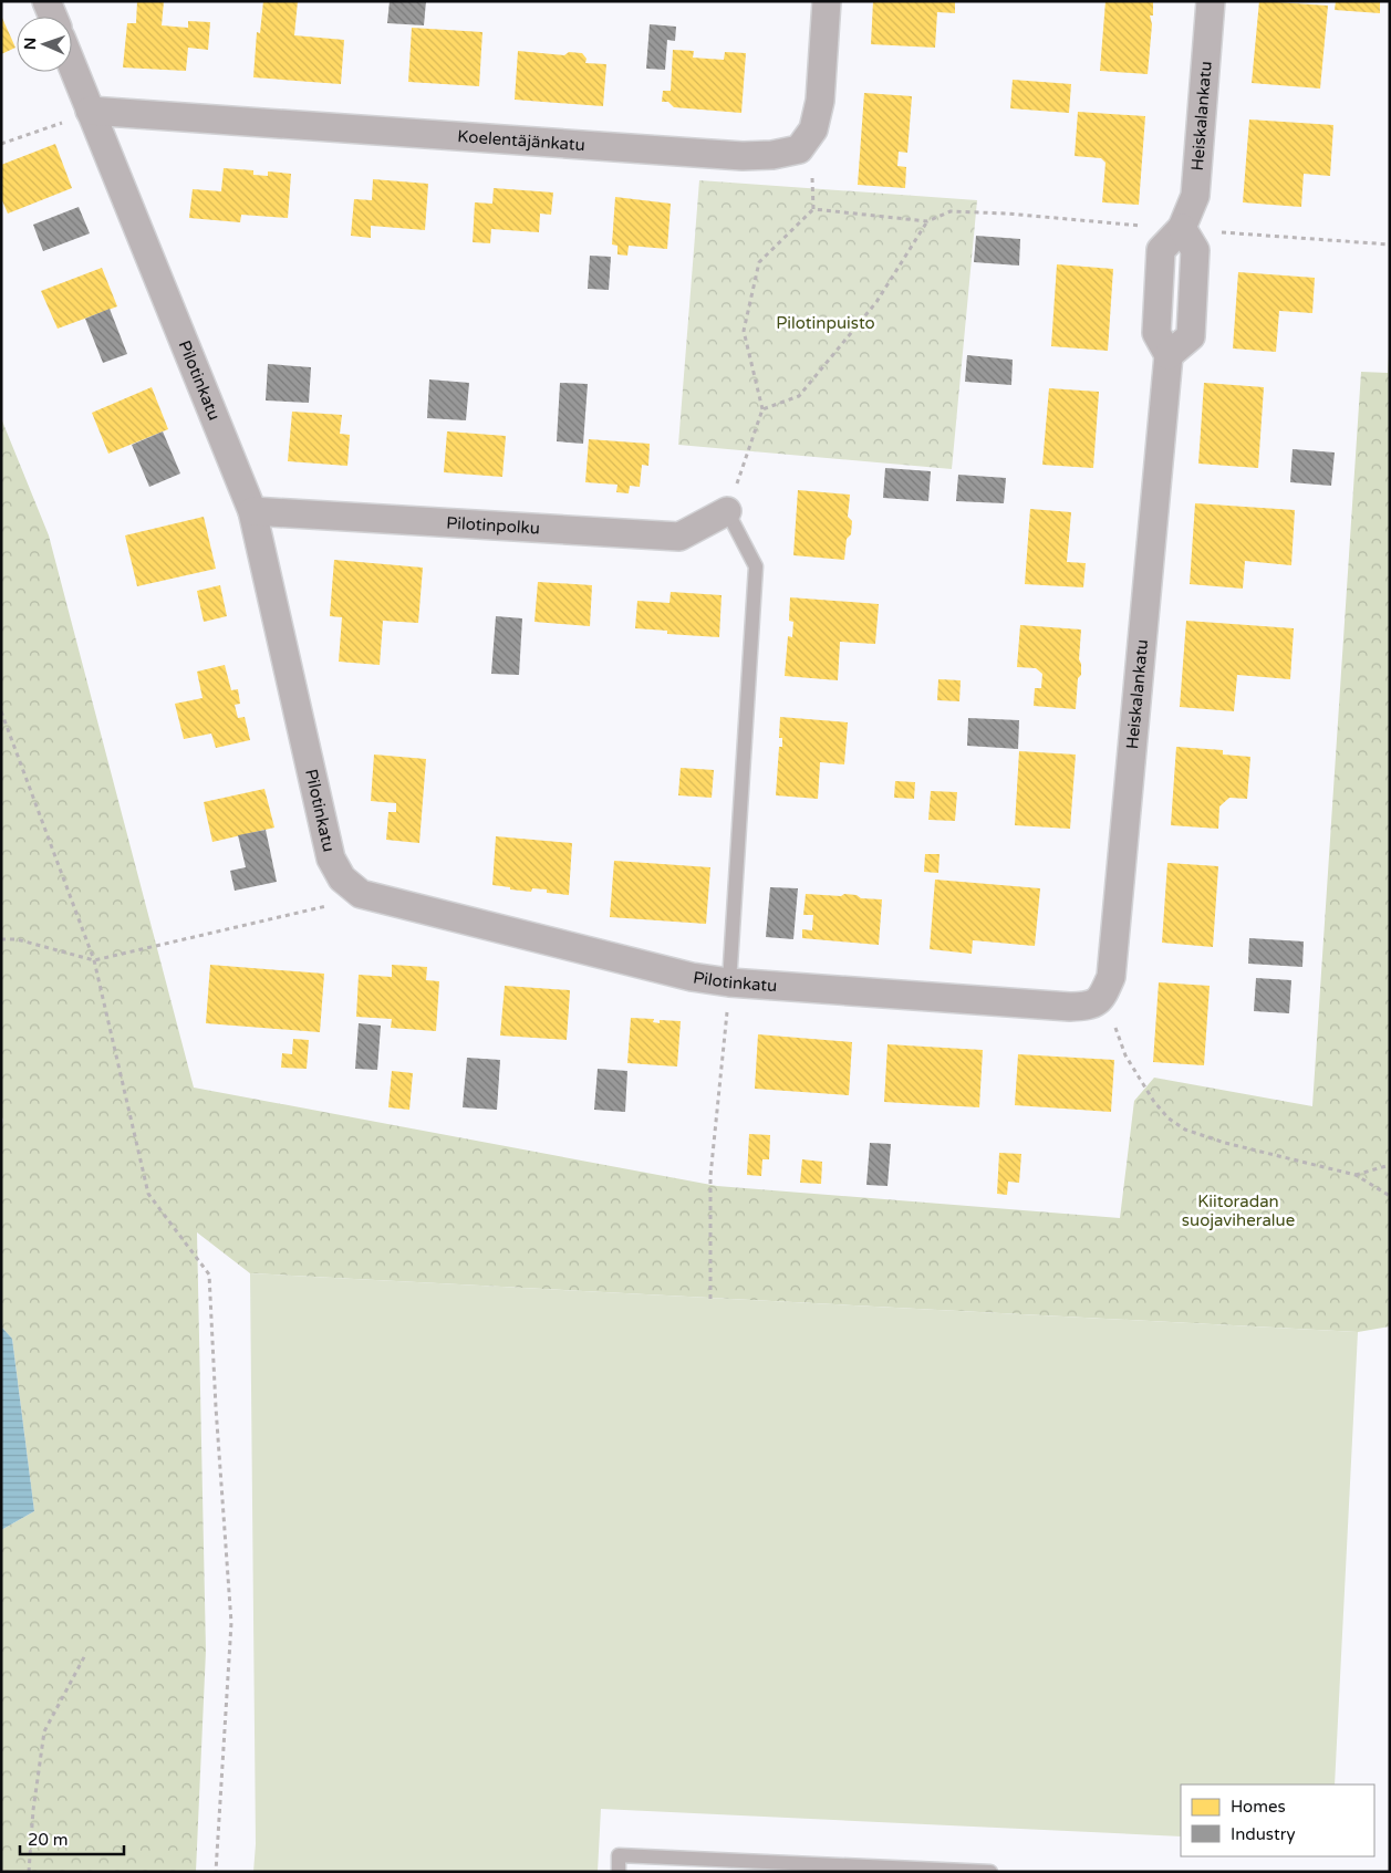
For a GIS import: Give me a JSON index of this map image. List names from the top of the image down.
{
  "streets": {
    "street": [
      "Heiskalankatu",
      "Koelentäjänkatu",
      "Pilotinkatu",
      "Pilotinpolku"
    ]
  },
  "crossings": [
    ["Heiskalankatu", "Pilotinkatu"],
    ["Koelentäjänkatu", "Pilotinkatu"],
    ["Pilotinkatu", "Pilotinpolku"]
  ],
  "parks": ["Pilotinpuisto", "Kiitoradan suojaviheralue"],
  "legend": ["Homes", "Industry"],
  "scale_bar": "20 m",
  "north": "left"
}
